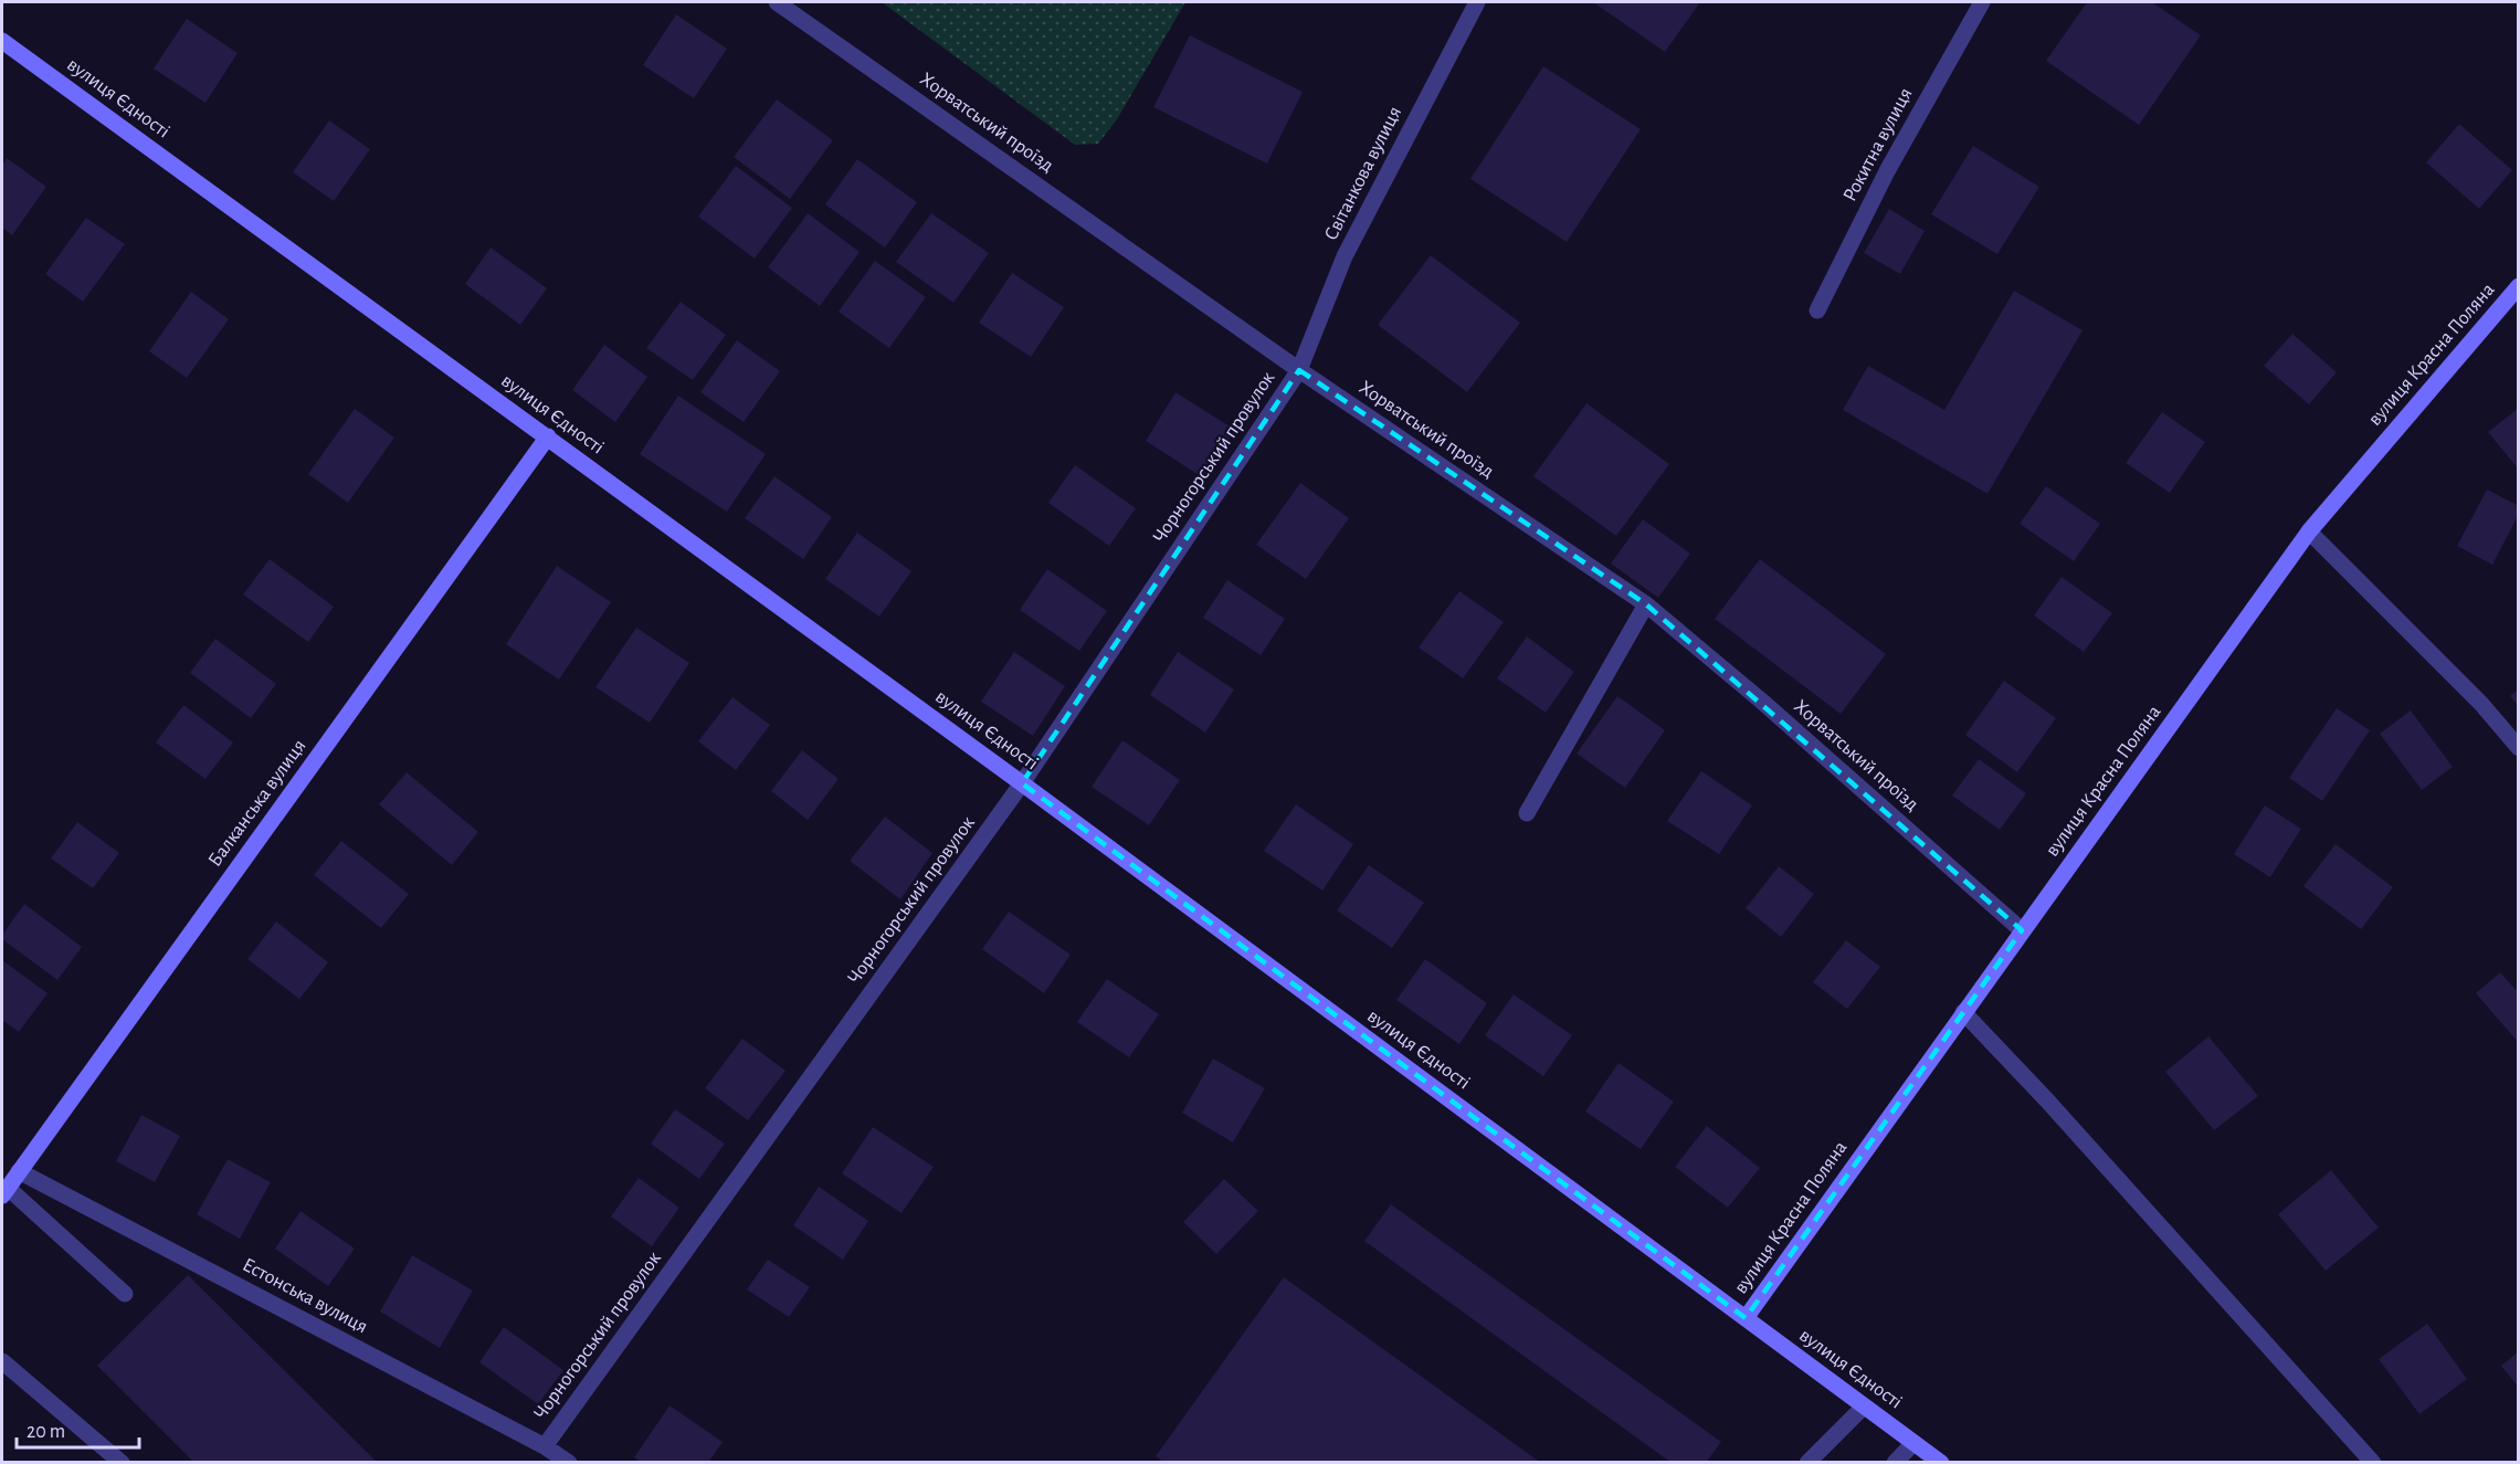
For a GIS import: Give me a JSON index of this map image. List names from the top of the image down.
{
  "streets": {
    "main road": ["вулиця Єдності", "вулиця Красна Поляна", "Балканська вулиця"],
    "street": [
      "Хорватський проїзд",
      "Рокитна вулиця",
      "Світанкова вулиця",
      "Чорногорський провулок",
      "Естонська вулиця"
    ]
  },
  "crossings": [
    ["вулиця Єдності", "вулиця Красна Поляна"],
    ["вулиця Єдності", "Чорногорський провулок"],
    ["вулиця Єдності", "Балканська вулиця"],
    ["Хорватський проїзд", "Світанкова вулиця"],
    ["Хорватський проїзд", "вулиця Красна Поляна"],
    ["Хорватський проїзд", "Чорногорський провулок"],
    ["Світанкова вулиця", "Чорногорський провулок"],
    ["Чорногорський провулок", "Естонська вулиця"],
    ["Балканська вулиця", "Естонська вулиця"]
  ],
  "scale_bar": "20 m"
}
